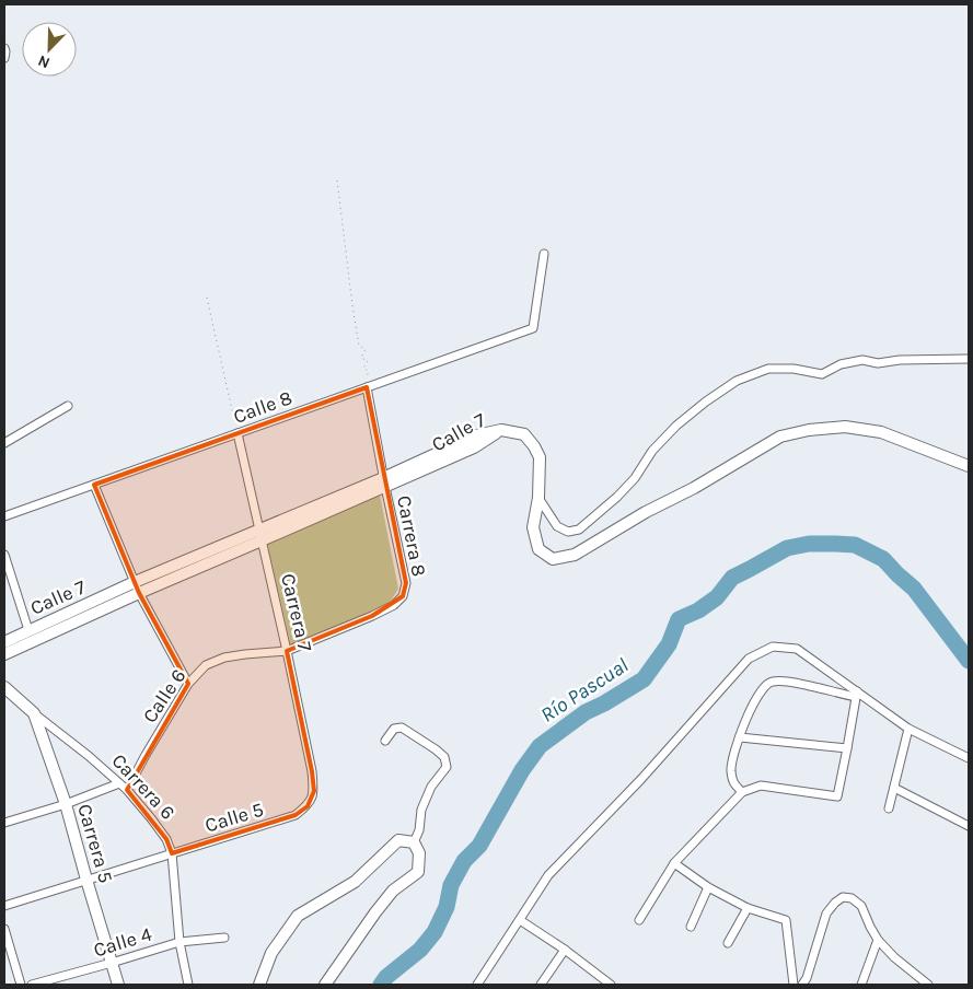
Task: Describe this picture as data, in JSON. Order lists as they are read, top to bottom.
{
  "streets": {
    "main road": ["Calle 7", "Carrera 6", "Carrera 5"],
    "street": [
      "Calle 8",
      "Carrera 8",
      "Carrera 7",
      "Calle 6",
      "Calle 5",
      "Calle 4"
    ]
  },
  "crossings": [
    ["Calle 8", "Carrera 8"],
    ["Calle 8", "Carrera 7"],
    ["Calle 7", "Carrera 8"],
    ["Calle 7", "Carrera 7"],
    ["Carrera 8", "Carrera 7"],
    ["Carrera 8", "Calle 6"],
    ["Carrera 7", "Calle 6"],
    ["Carrera 7", "Calle 5"],
    ["Calle 6", "Carrera 6"],
    ["Carrera 6", "Calle 5"],
    ["Carrera 6", "Carrera 5"],
    ["Carrera 6", "Calle 4"],
    ["Calle 5", "Carrera 5"],
    ["Carrera 5", "Calle 4"]
  ],
  "water": ["Río Pascual"],
  "north": "bottom left"
}
